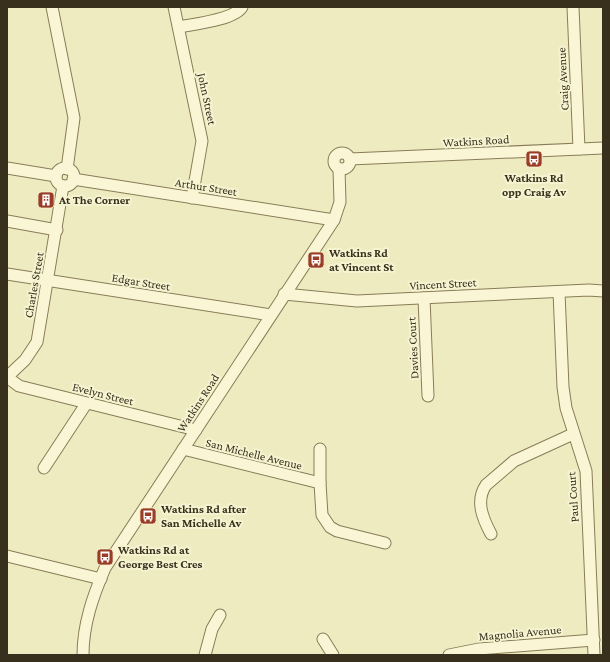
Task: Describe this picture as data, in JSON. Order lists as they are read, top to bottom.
{
  "streets": {
    "street": [
      "Craig Avenue",
      "John Street",
      "Watkins Road",
      "Arthur Street",
      "Edgar Street",
      "Vincent Street",
      "Charles Street",
      "Davies Court",
      "Evelyn Street",
      "San Michelle Avenue",
      "Paul Court",
      "Magnolia Avenue"
    ]
  },
  "crossings": [
    ["Craig Avenue", "Watkins Road"],
    ["John Street", "Arthur Street"],
    ["Watkins Road", "Arthur Street"],
    ["Watkins Road", "Edgar Street"],
    ["Watkins Road", "Vincent Street"],
    ["Watkins Road", "Evelyn Street"],
    ["Watkins Road", "San Michelle Avenue"],
    ["Arthur Street", "Charles Street"],
    ["Edgar Street", "Charles Street"],
    ["Vincent Street", "Davies Court"],
    ["Vincent Street", "Paul Court"],
    ["Charles Street", "Evelyn Street"],
    ["Paul Court", "Magnolia Avenue"]
  ],
  "places": {
    "bus stop": [
      "Watkins Rd opp Craig Av",
      "Watkins Rd at Vincent St",
      "Watkins Rd after San Michelle Av",
      "Watkins Rd at George Best Cres"
    ],
    "building": ["At The Corner"]
  }
}
